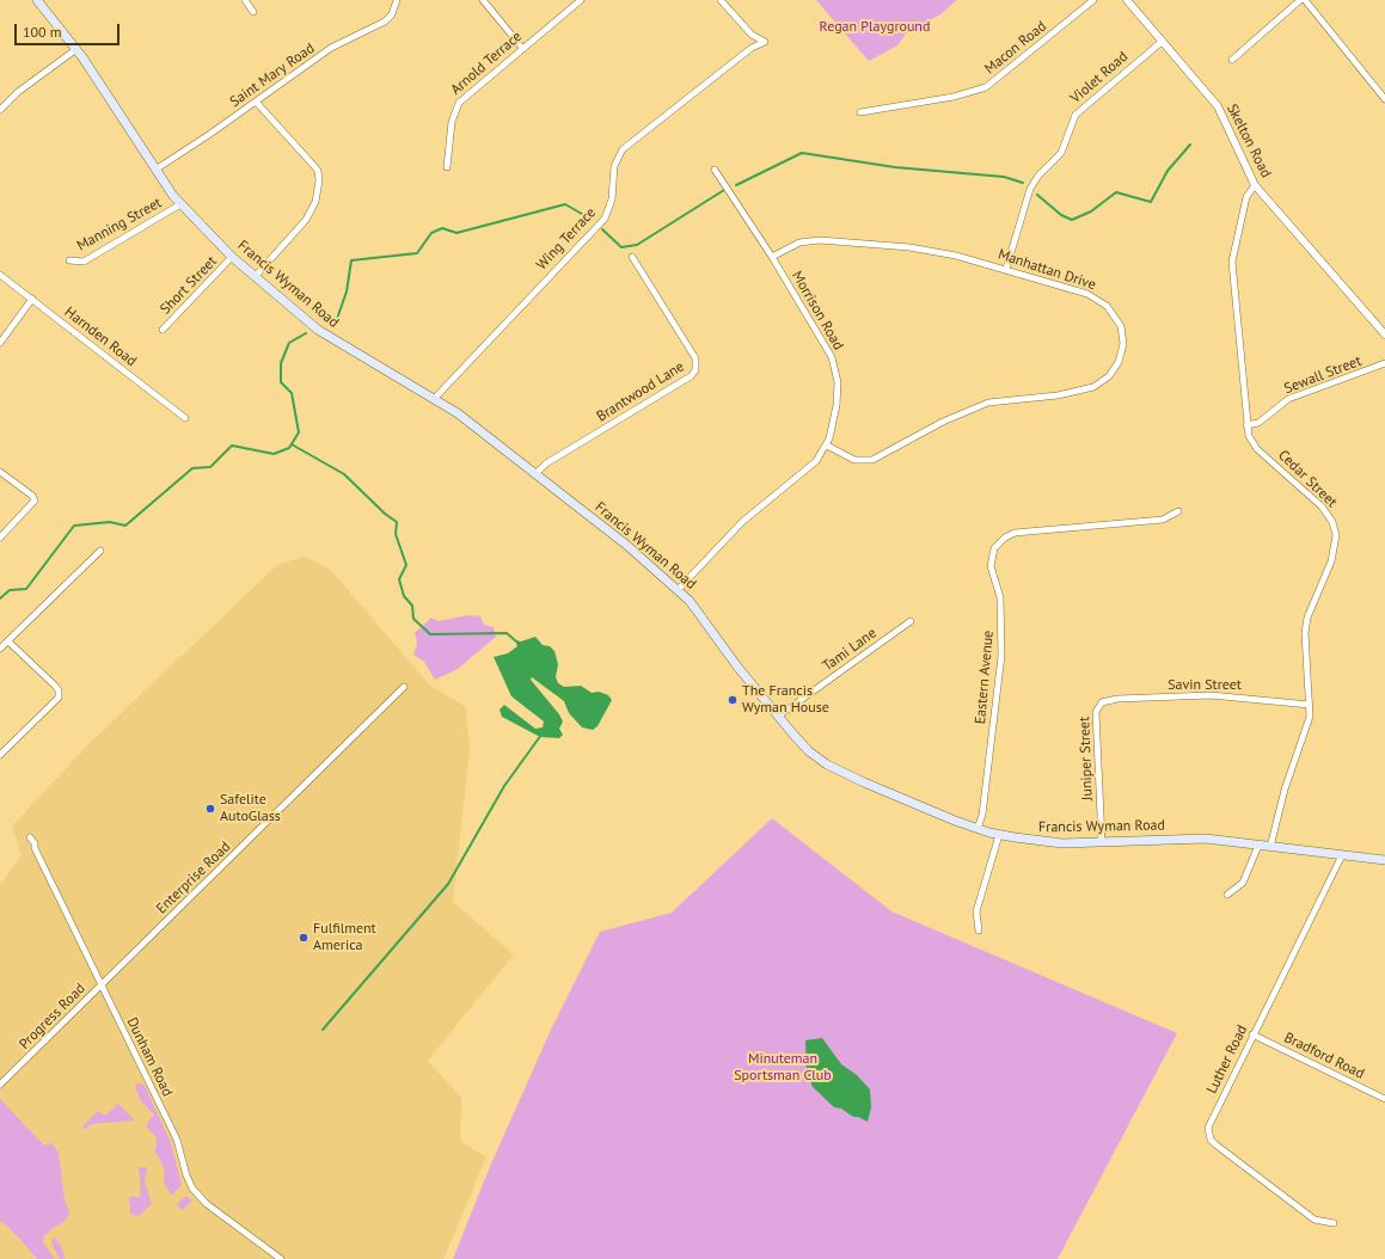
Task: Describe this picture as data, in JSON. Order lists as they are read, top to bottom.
{
  "streets": {
    "main road": ["Francis Wyman Road"],
    "street": [
      "Macon Road",
      "Arnold Terrace",
      "Saint Mary Road",
      "Violet Road",
      "Skelton Road",
      "Manning Street",
      "Wing Terrace",
      "Manhattan Drive",
      "Short Street",
      "Morrison Road",
      "Harnden Road",
      "Sewall Street",
      "Brantwood Lane",
      "Cedar Street",
      "Tami Lane",
      "Eastern Avenue",
      "Savin Street",
      "Juniper Street",
      "Enterprise Road",
      "Progress Road",
      "Bradford Road",
      "Dunham Road",
      "Luther Road"
    ]
  },
  "crossings": [
    ["Saint Mary Road", "Francis Wyman Road"],
    ["Violet Road", "Skelton Road"],
    ["Violet Road", "Manhattan Drive"],
    ["Skelton Road", "Cedar Street"],
    ["Manning Street", "Francis Wyman Road"],
    ["Wing Terrace", "Francis Wyman Road"],
    ["Manhattan Drive", "Morrison Road"],
    ["Francis Wyman Road", "Short Street"],
    ["Francis Wyman Road", "Morrison Road"],
    ["Francis Wyman Road", "Brantwood Lane"],
    ["Francis Wyman Road", "Cedar Street"],
    ["Francis Wyman Road", "Tami Lane"],
    ["Francis Wyman Road", "Eastern Avenue"],
    ["Francis Wyman Road", "Juniper Street"],
    ["Francis Wyman Road", "Luther Road"],
    ["Sewall Street", "Cedar Street"],
    ["Cedar Street", "Savin Street"],
    ["Savin Street", "Juniper Street"],
    ["Enterprise Road", "Progress Road"],
    ["Enterprise Road", "Dunham Road"],
    ["Progress Road", "Dunham Road"],
    ["Bradford Road", "Luther Road"]
  ],
  "parks": ["Regan Playground", "Minuteman Sportsman Club"],
  "places": ["The Francis Wyman House", "Safelite AutoGlass", "Fulfilment America"],
  "scale_bar": "100 m"
}
